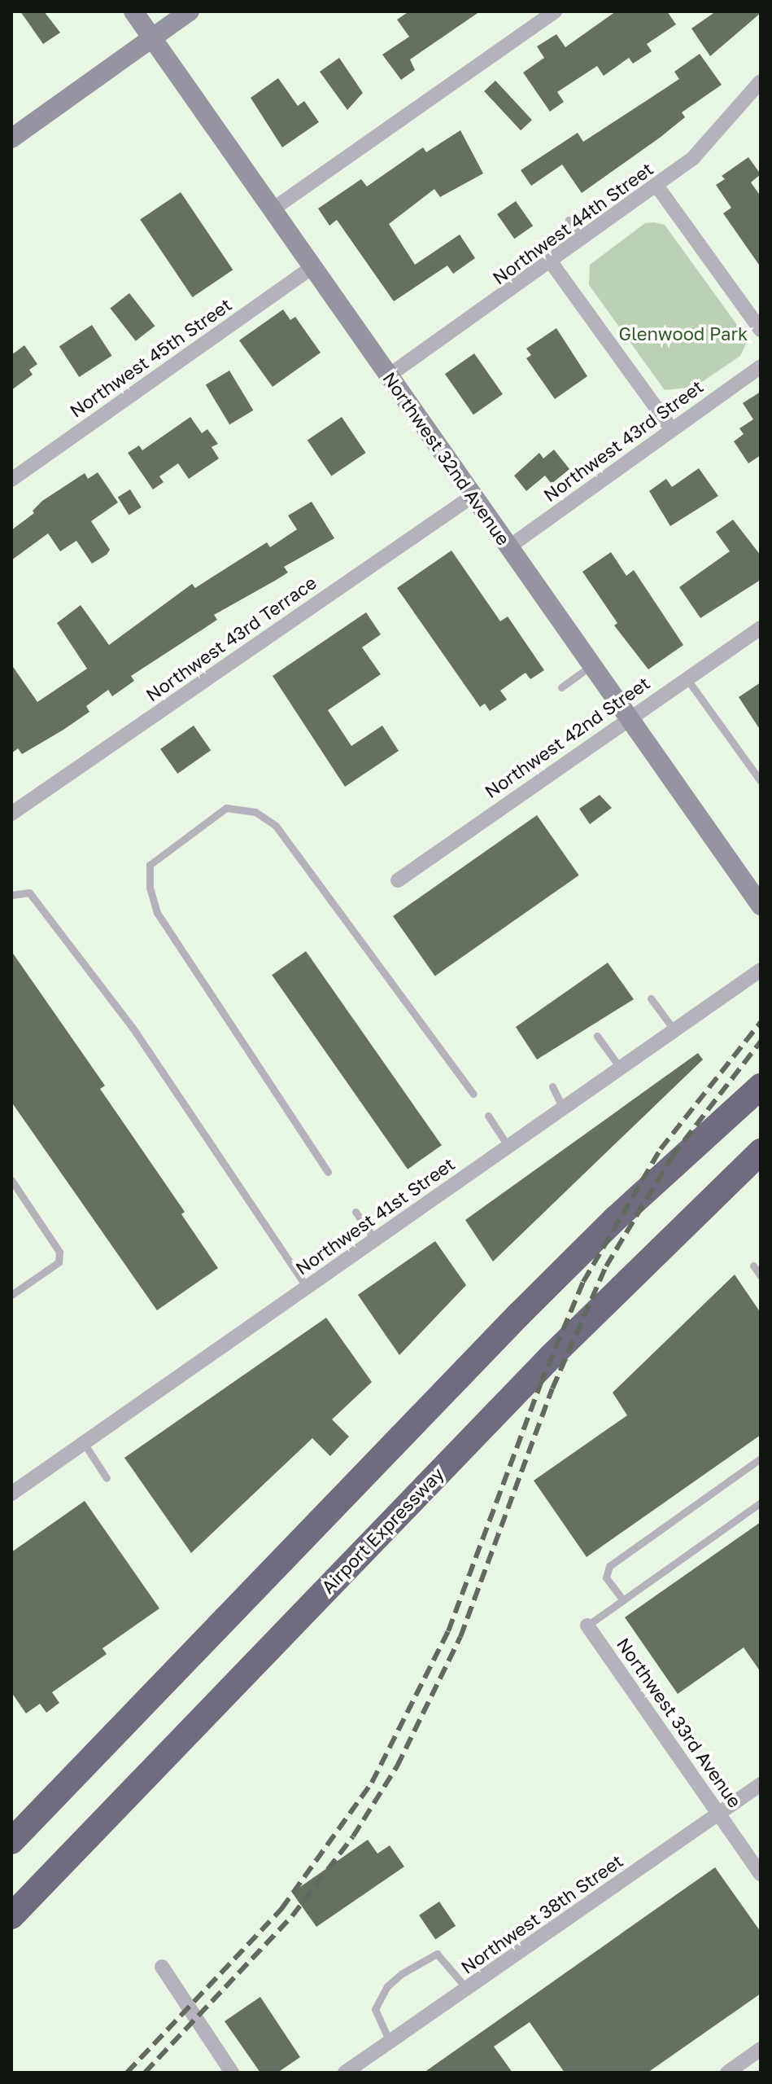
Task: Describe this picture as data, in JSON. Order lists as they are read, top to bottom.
{
  "streets": {
    "highway": ["Airport Expressway"],
    "main road": ["Northwest 32nd Avenue"],
    "street": [
      "Northwest 44th Street",
      "Northwest 45th Street",
      "Northwest 43rd Street",
      "Northwest 43rd Terrace",
      "Northwest 42nd Street",
      "Northwest 41st Street",
      "Northwest 33rd Avenue",
      "Northwest 38th Street"
    ]
  },
  "crossings": [
    ["Northwest 44th Street", "Northwest 32nd Avenue"],
    ["Northwest 45th Street", "Northwest 32nd Avenue"],
    ["Northwest 43rd Street", "Northwest 32nd Avenue"],
    ["Northwest 32nd Avenue", "Northwest 43rd Terrace"],
    ["Northwest 32nd Avenue", "Northwest 42nd Street"],
    ["Northwest 33rd Avenue", "Northwest 38th Street"]
  ],
  "parks": ["Glenwood Park"]
}
